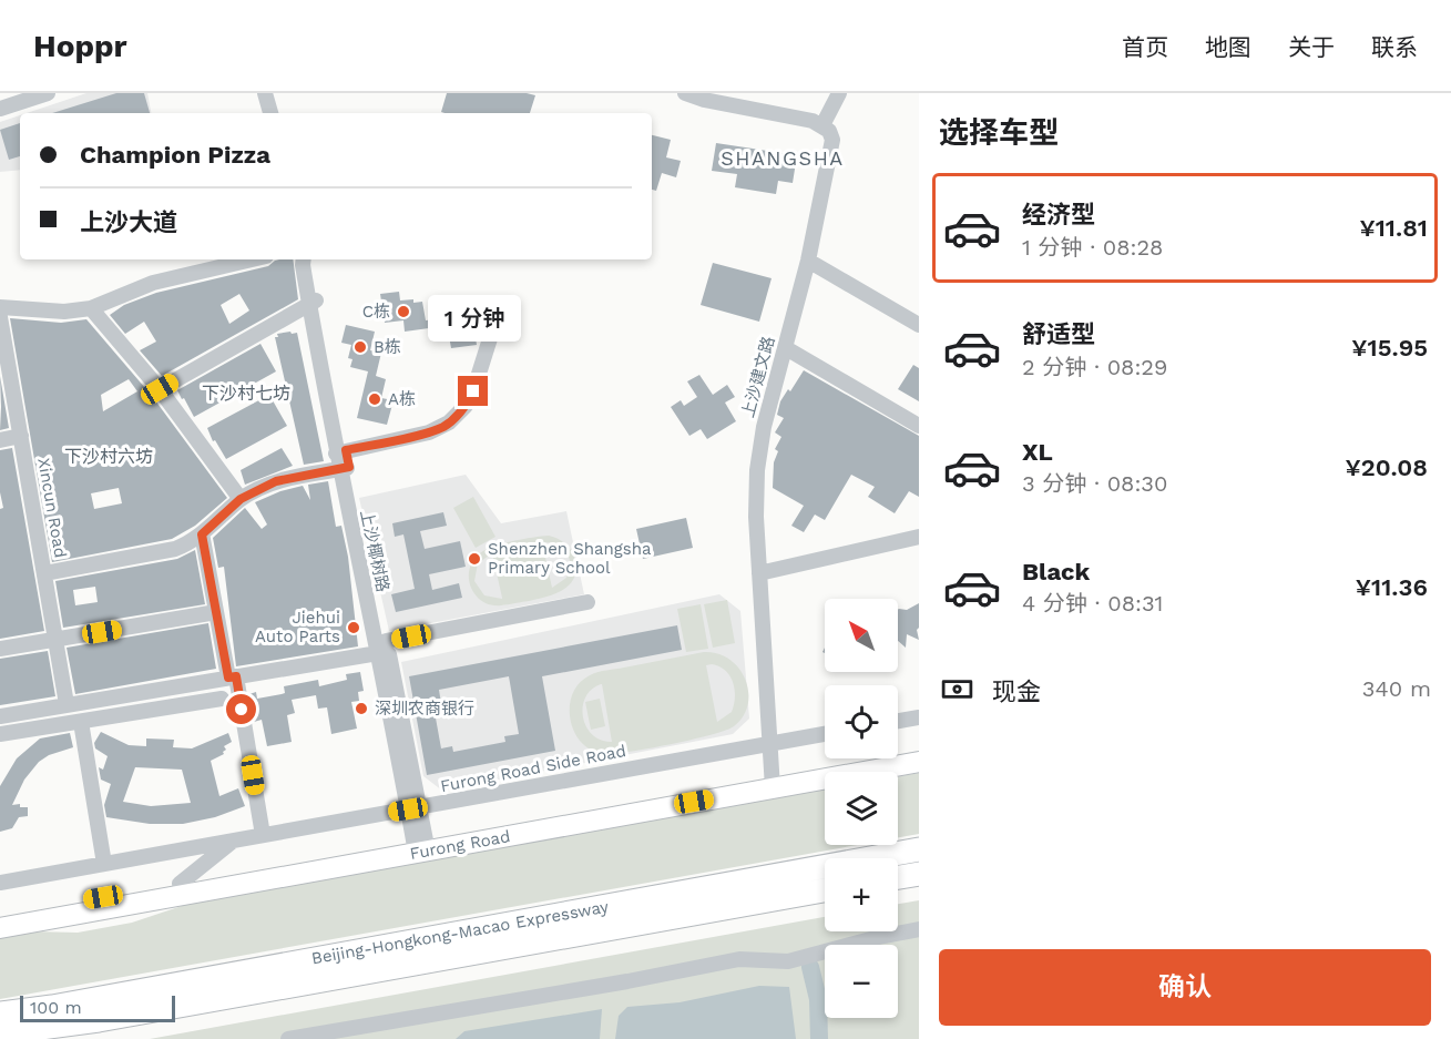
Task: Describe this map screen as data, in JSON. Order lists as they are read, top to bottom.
{
  "streets": {
    "highway": ["Beijing-Hongkong-Macao Expressway"],
    "main road": ["Furong Road"],
    "street": [
      "上沙建文路",
      "Xincun Road",
      "上沙椰树路",
      "Furong Road Side Road"
    ]
  },
  "crossings": [
    ["上沙建文路", "Furong Road Side Road"],
    ["上沙建文路", "Furong Road"],
    ["上沙椰树路", "Furong Road Side Road"],
    ["上沙椰树路", "Furong Road"]
  ],
  "districts": ["SHANGSHA", "下沙村七坊", "下沙村六坊"],
  "places": [
    "C栋",
    "B栋",
    "A栋",
    "Shenzhen Shangsha Primary School",
    "Jiehui Auto Parts",
    "深圳农商银行"
  ],
  "scale_bar": "100 m",
  "north": "top left",
  "page": {
    "header": "Hoppr",
    "nav": [
      "首页",
      "地图",
      "关于",
      "联系"
    ],
    "heading": "选择车型",
    "banner": ["Champion Pizza", "上沙大道"],
    "list": [
      {
        "name": "经济型",
        "note": "1 分钟 · 08:28",
        "value": "¥11.81"
      },
      {
        "name": "舒适型",
        "note": "2 分钟 · 08:29",
        "value": "¥15.95"
      },
      {
        "name": "XL",
        "note": "3 分钟 · 08:30",
        "value": "¥20.08"
      },
      {
        "name": "Black",
        "note": "4 分钟 · 08:31",
        "value": "¥11.36"
      }
    ],
    "bubble": "1 分钟",
    "map_buttons": ["+", "−"],
    "pay": ["现金", "340 m"],
    "buttons": "确认",
    "scale": "100 m"
  }
}
